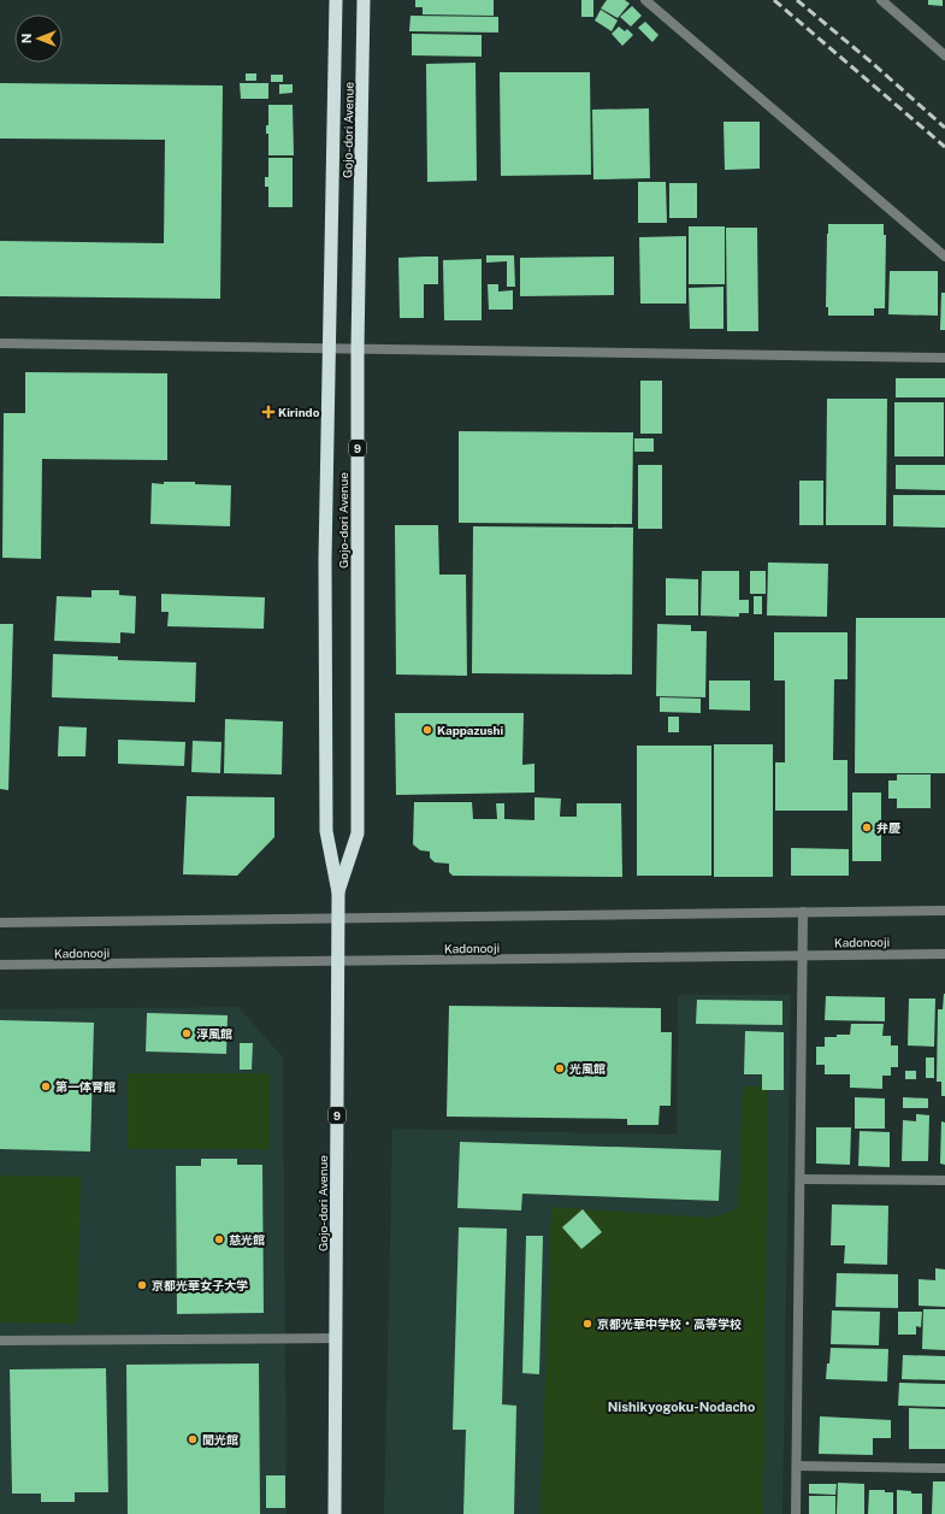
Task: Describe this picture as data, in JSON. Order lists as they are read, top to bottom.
{
  "streets": {
    "highway": ["Gojo-dori Avenue", "9"],
    "street": ["Kadonooji"]
  },
  "crossings": [
    ["Gojo-dori Avenue", "Kadonooji"]
  ],
  "districts": ["Nishikyogoku-Nodacho"],
  "places": {
    "health": ["Kirindo"],
    "other": [
      "Kappazushi",
      "弁慶",
      "淳風館",
      "光風館",
      "第一体育館",
      "慈光館",
      "京都光華女子大学",
      "京都光華中学校・高等学校",
      "聞光館"
    ]
  },
  "north": "left"
}
